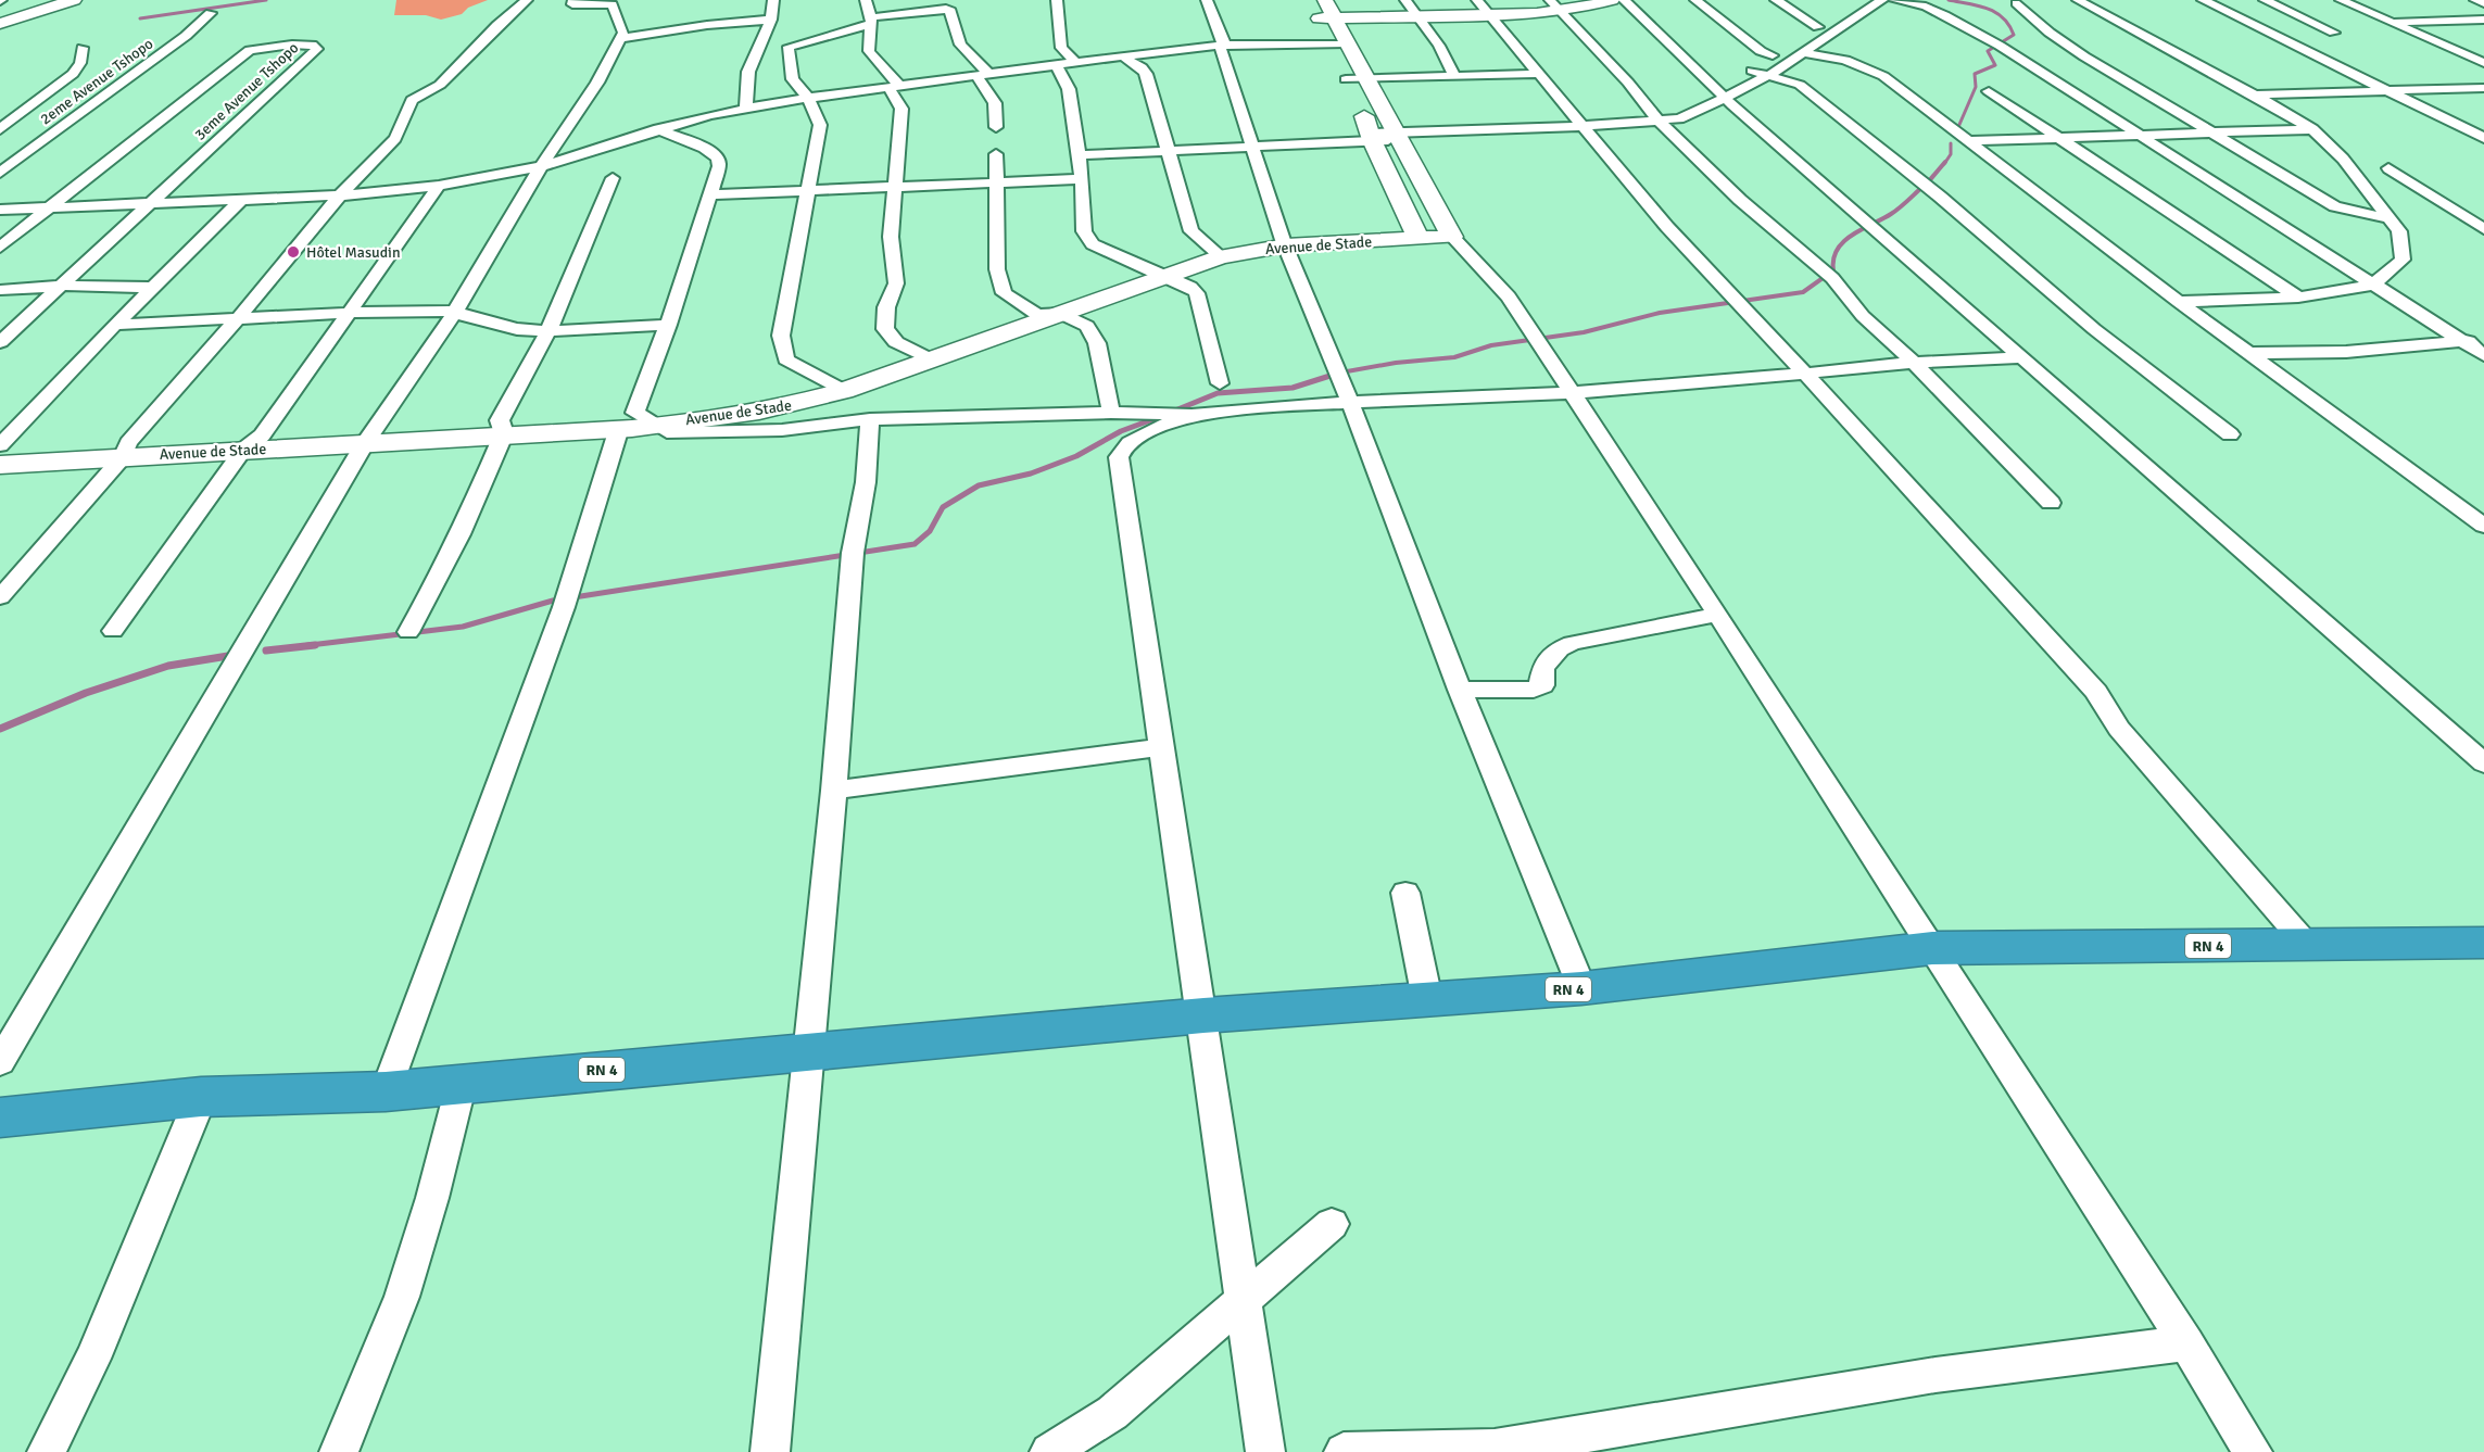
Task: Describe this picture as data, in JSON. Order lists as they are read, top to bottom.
{
  "streets": {
    "highway": ["RN 4"],
    "street": ["2eme Avenue Tshopo", "3eme Avenue Tshopo", "Avenue de Stade"]
  },
  "places": ["Hôtel Masudin"]
}
